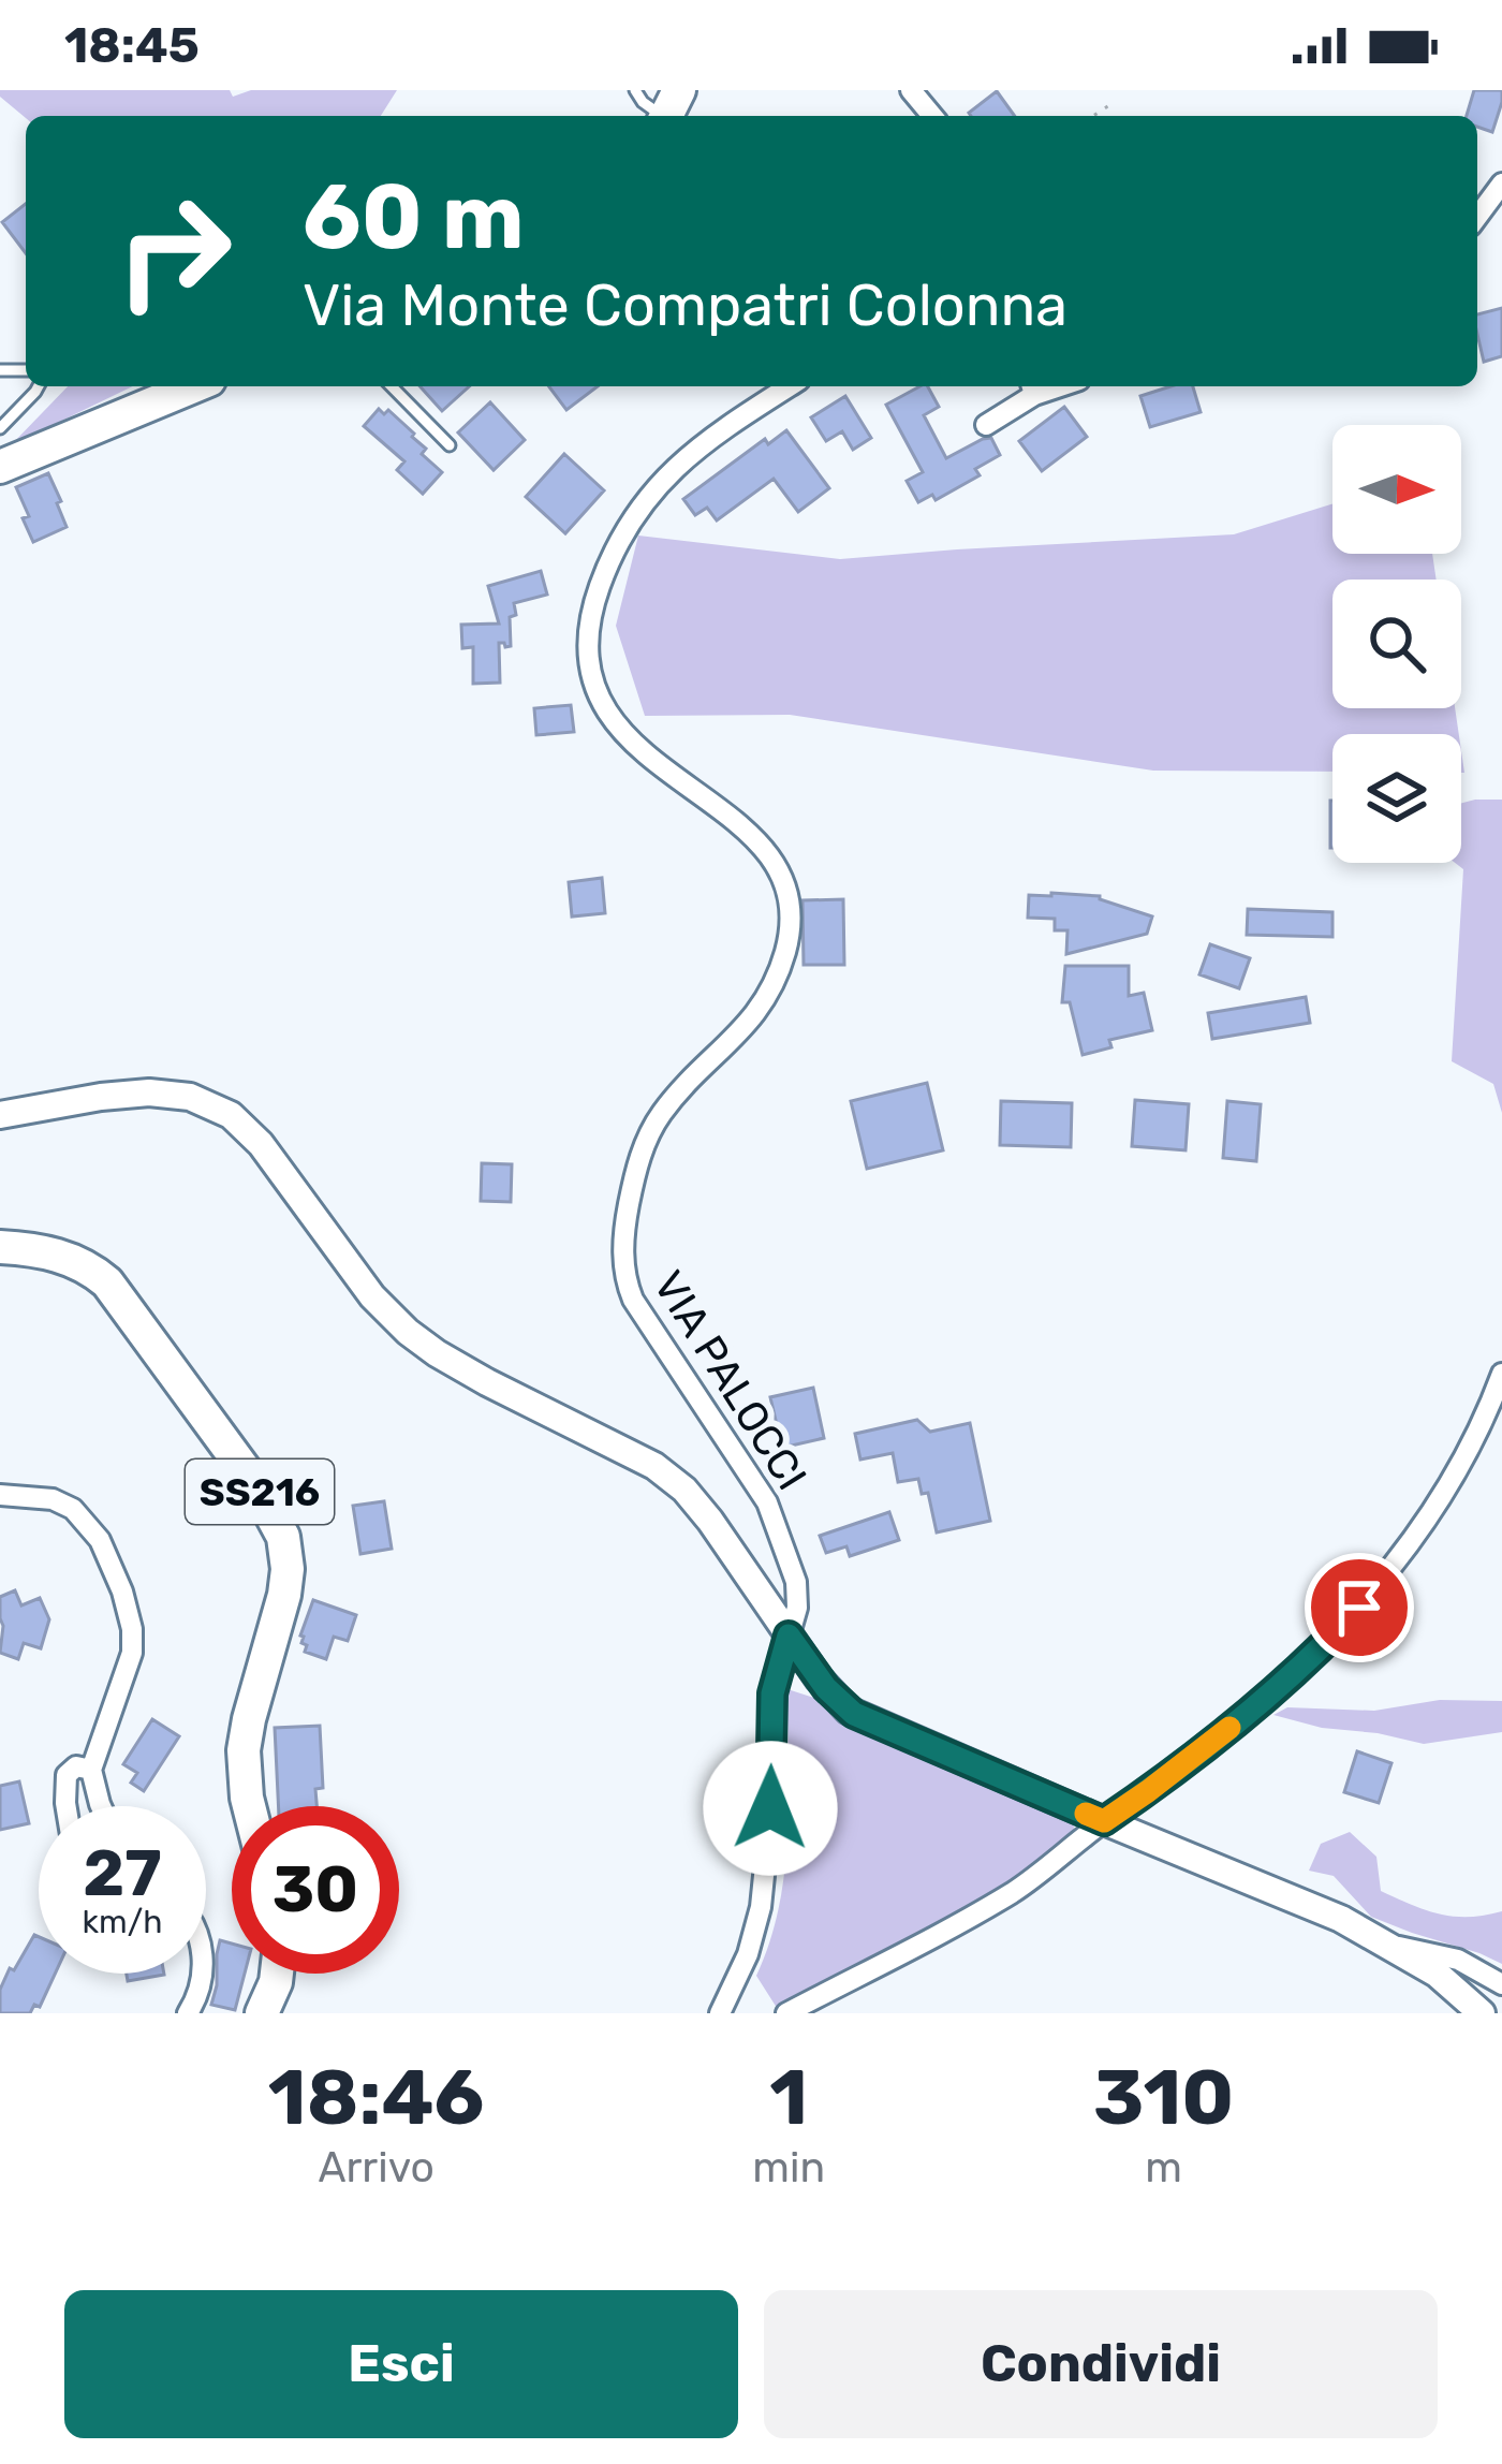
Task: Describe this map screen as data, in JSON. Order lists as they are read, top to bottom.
{
  "streets": {
    "main road": ["SS216"],
    "street": ["VIA PALOCCI"]
  },
  "north": "right",
  "page": {
    "status": "18:45",
    "turn": ["60 m", "Via Monte Compatri Colonna"],
    "speed": "27 km/h",
    "limit": "30",
    "eta": [
      "18:46",
      "Arrivo",
      "1",
      "min",
      "310",
      "m"
    ],
    "buttons": ["Esci", "Condividi"]
  }
}
